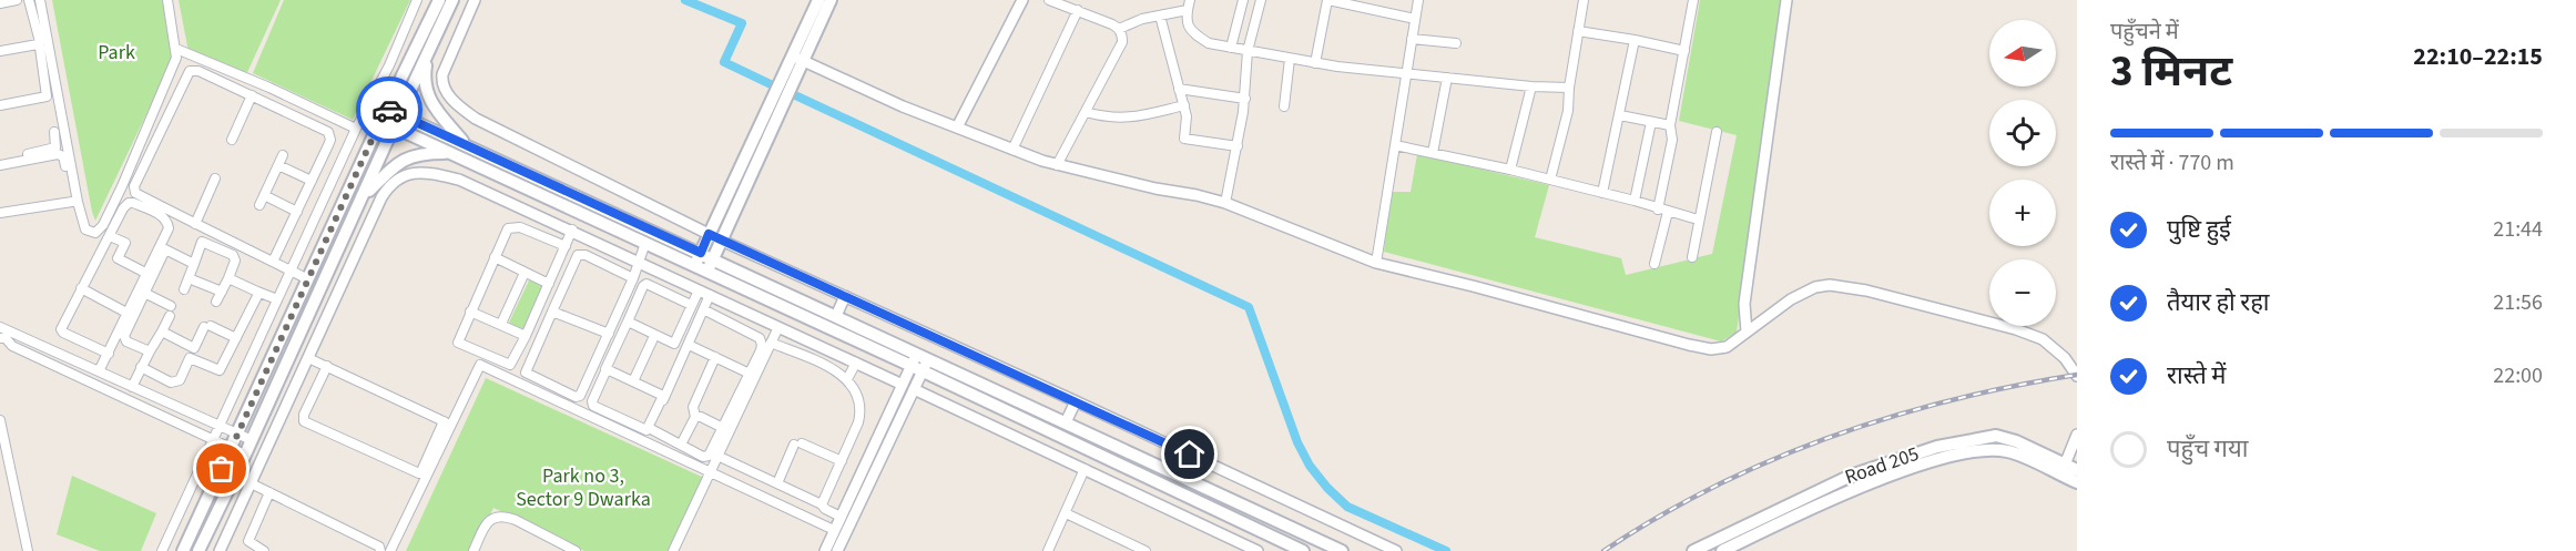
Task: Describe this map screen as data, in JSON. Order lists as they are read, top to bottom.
{
  "streets": {
    "main road": ["Road 205"]
  },
  "parks": ["Park", "Park no 3, Sector 9 Dwarka"],
  "north": "left",
  "page": {
    "heading": ["3 मिनट", "पहुँचने में", "22:10–22:15"],
    "map_buttons": ["+", "−"],
    "bar": "रास्ते में · 770 m",
    "list": [
      ["पुष्टि हुई", "21:44"],
      ["तैयार हो रहा", "21:56"],
      ["रास्ते में", "22:00"],
      "पहुँच गया"
    ]
  }
}
